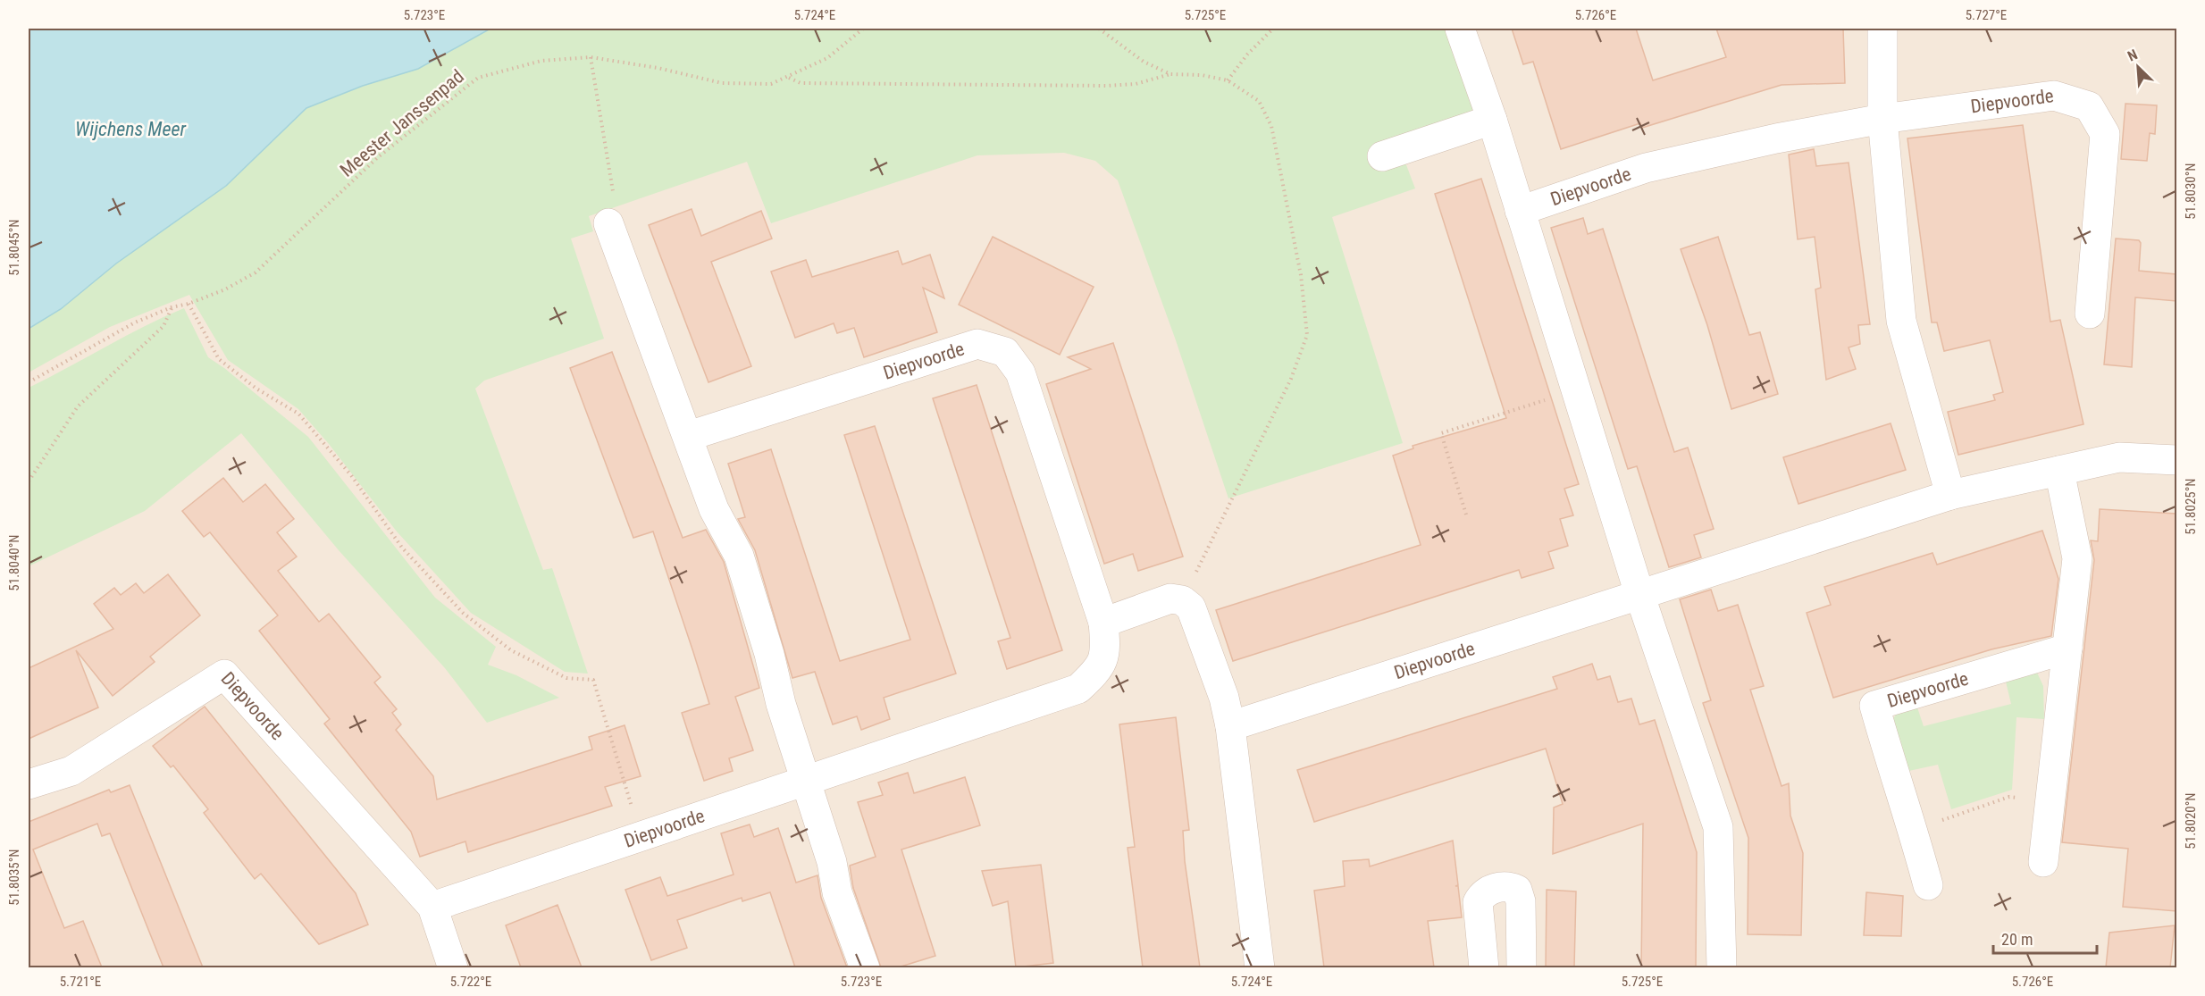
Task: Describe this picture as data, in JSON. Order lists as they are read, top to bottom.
{
  "streets": {
    "street": ["Diepvoorde"],
    "path": ["Meester Janssenpad"]
  },
  "water": ["Wijchens Meer"],
  "scale_bar": "20 m",
  "north": "top left",
  "coordinates": [
    "5.723°E",
    "5.724°E",
    "5.725°E",
    "5.726°E",
    "5.727°E",
    "51.8030°N",
    "51.8045°N",
    "51.8025°N",
    "51.8040°N",
    "51.8020°N",
    "51.8035°N",
    "5.721°E",
    "5.722°E"
  ]
}
